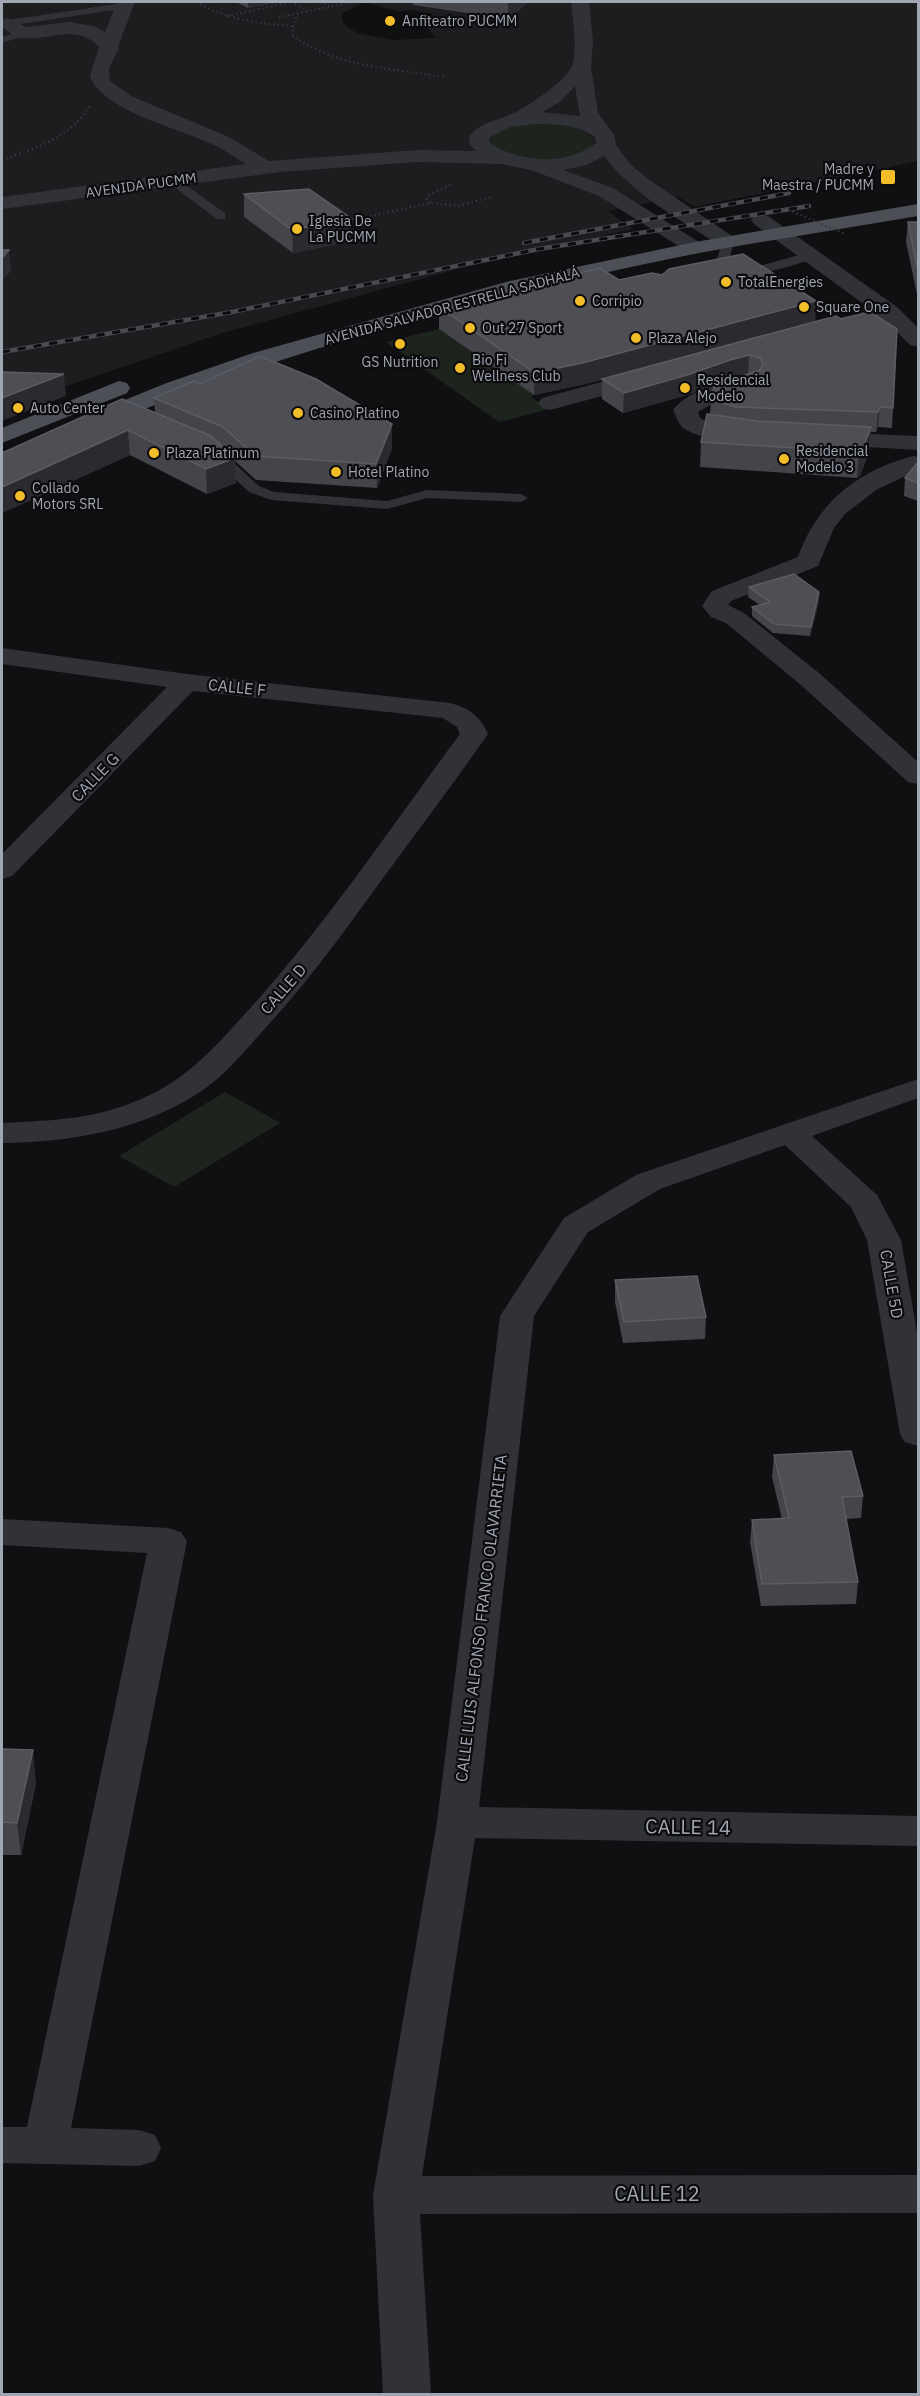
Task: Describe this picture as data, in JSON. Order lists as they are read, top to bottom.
{
  "streets": {
    "main road": ["AVENIDA SALVADOR ESTRELLA SADHALÁ"],
    "street": [
      "AVENIDA PUCMM",
      "CALLE F",
      "CALLE G",
      "CALLE D",
      "CALLE 5D",
      "CALLE LUIS ALFONSO FRANCO OLAVARRIETA",
      "CALLE 14",
      "CALLE 12"
    ]
  },
  "crossings": [
    ["CALLE F", "CALLE G"],
    ["CALLE F", "CALLE D"],
    ["CALLE 5D", "CALLE LUIS ALFONSO FRANCO OLAVARRIETA"],
    ["CALLE LUIS ALFONSO FRANCO OLAVARRIETA", "CALLE 14"],
    ["CALLE LUIS ALFONSO FRANCO OLAVARRIETA", "CALLE 12"]
  ],
  "places": {
    "other": [
      "Anfiteatro PUCMM",
      "Iglesia De La PUCMM",
      "TotalEnergies",
      "Corripio",
      "Square One",
      "Out 27 Sport",
      "Plaza Alejo",
      "GS Nutrition",
      "Bio Fi Wellness Club",
      "Residencial Modelo",
      "Auto Center",
      "Casino Platino",
      "Plaza Platinum",
      "Residencial Modelo 3",
      "Hotel Platino",
      "Collado Motors SRL"
    ],
    "transit": ["Madre y Maestra / PUCMM"]
  }
}
